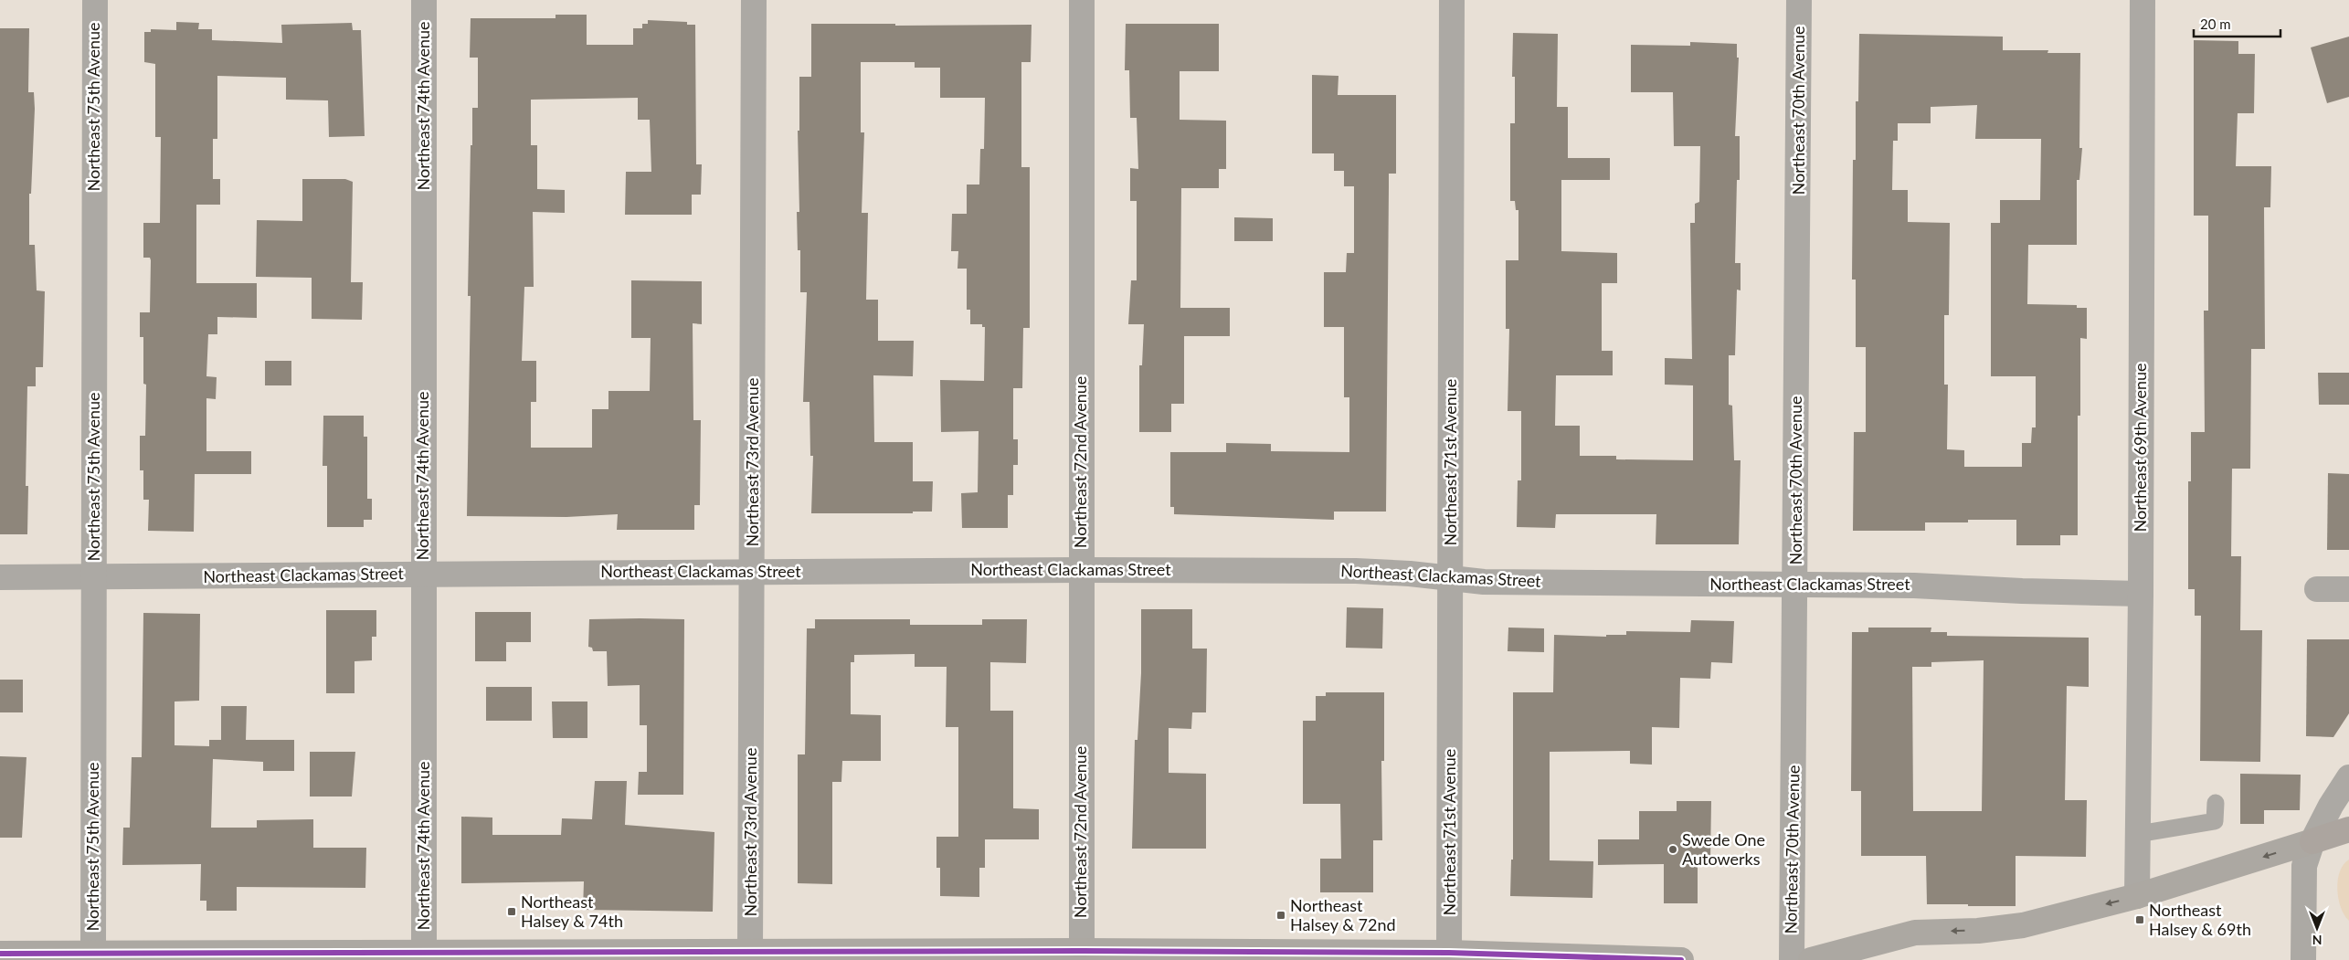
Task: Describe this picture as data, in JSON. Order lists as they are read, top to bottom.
{
  "streets": {
    "street": [
      "Northeast 74th Avenue",
      "Northeast 75th Avenue",
      "Northeast 70th Avenue",
      "Northeast 69th Avenue",
      "Northeast 73rd Avenue",
      "Northeast 72nd Avenue",
      "Northeast 71st Avenue",
      "Northeast Clackamas Street"
    ]
  },
  "crossings": [
    ["Northeast 74th Avenue", "Northeast Clackamas Street"],
    ["Northeast 75th Avenue", "Northeast Clackamas Street"],
    ["Northeast 70th Avenue", "Northeast Clackamas Street"],
    ["Northeast 69th Avenue", "Northeast Clackamas Street"],
    ["Northeast 73rd Avenue", "Northeast Clackamas Street"],
    ["Northeast 72nd Avenue", "Northeast Clackamas Street"],
    ["Northeast 71st Avenue", "Northeast Clackamas Street"]
  ],
  "places": {
    "other": ["Swede One Autowerks"],
    "transit": ["Northeast Halsey & 74th", "Northeast Halsey & 72nd", "Northeast Halsey & 69th"]
  },
  "scale_bar": "20 m",
  "north": "bottom"
}
